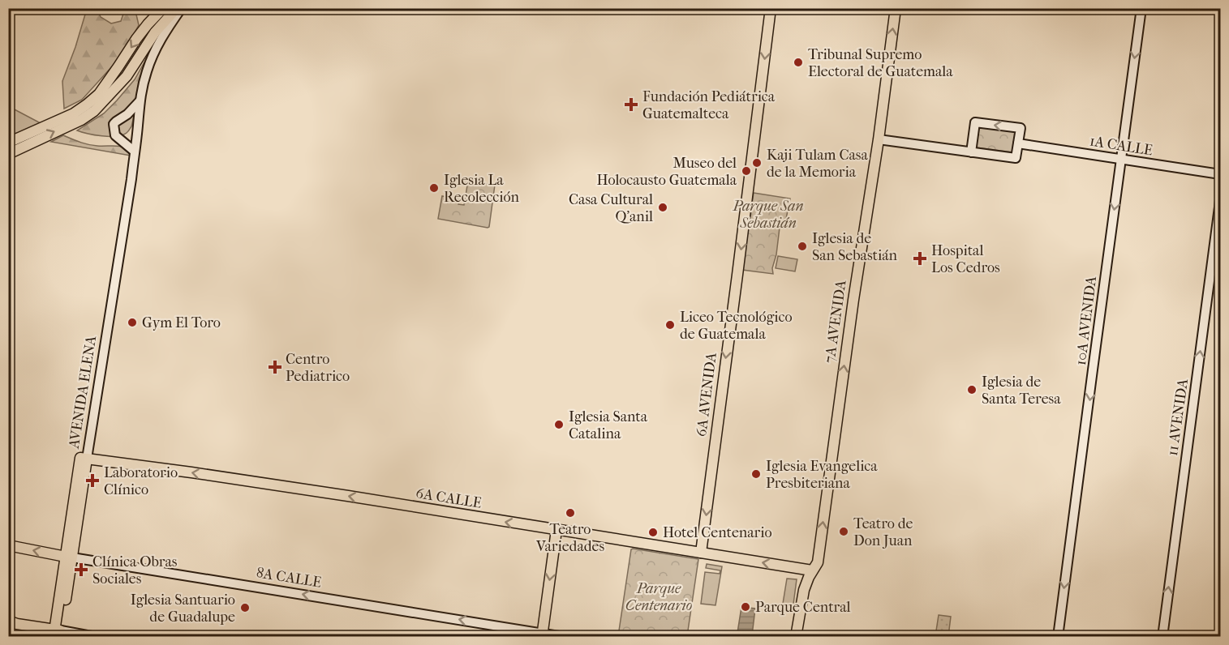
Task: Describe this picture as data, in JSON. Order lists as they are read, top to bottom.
{
  "streets": {
    "main road": [
      "1A CALLE",
      "10A AVENIDA",
      "7A AVENIDA",
      "AVENIDA ELENA",
      "6A AVENIDA",
      "11 AVENIDA",
      "6A CALLE",
      "8A CALLE"
    ]
  },
  "crossings": [
    ["1A CALLE", "10A AVENIDA"],
    ["7A AVENIDA", "6A CALLE"],
    ["AVENIDA ELENA", "6A CALLE"],
    ["AVENIDA ELENA", "8A CALLE"],
    ["6A AVENIDA", "6A CALLE"]
  ],
  "one_way": [
    "10A AVENIDA",
    "7A AVENIDA",
    "6A AVENIDA",
    "11 AVENIDA",
    "6A CALLE",
    "8A CALLE"
  ],
  "parks": ["Parque San Sebastián", "Parque Centenario"],
  "places": {
    "other": [
      "Tribunal Supremo Electoral de Guatemala",
      "Kaji Tulam Casa de la Memoria",
      "Museo del Holocausto Guatemala",
      "Iglesia La Recolección",
      "Casa Cultural Q'anil",
      "Iglesia de San Sebastián",
      "Gym El Toro",
      "Liceo Tecnológico de Guatemala",
      "Iglesia de Santa Teresa",
      "Iglesia Santa Catalina",
      "Iglesia Evangelica Presbiteriana",
      "Teatro Variedades",
      "Teatro de Don Juan",
      "Hotel Centenario",
      "Parque Central",
      "Iglesia Santuario de Guadalupe"
    ],
    "health": [
      "Fundación Pediátrica Guatemalteca",
      "Hospital Los Cedros",
      "Centro Pediatrico",
      "Laboratorio Clínico",
      "Clínica Obras Sociales"
    ]
  }
}
